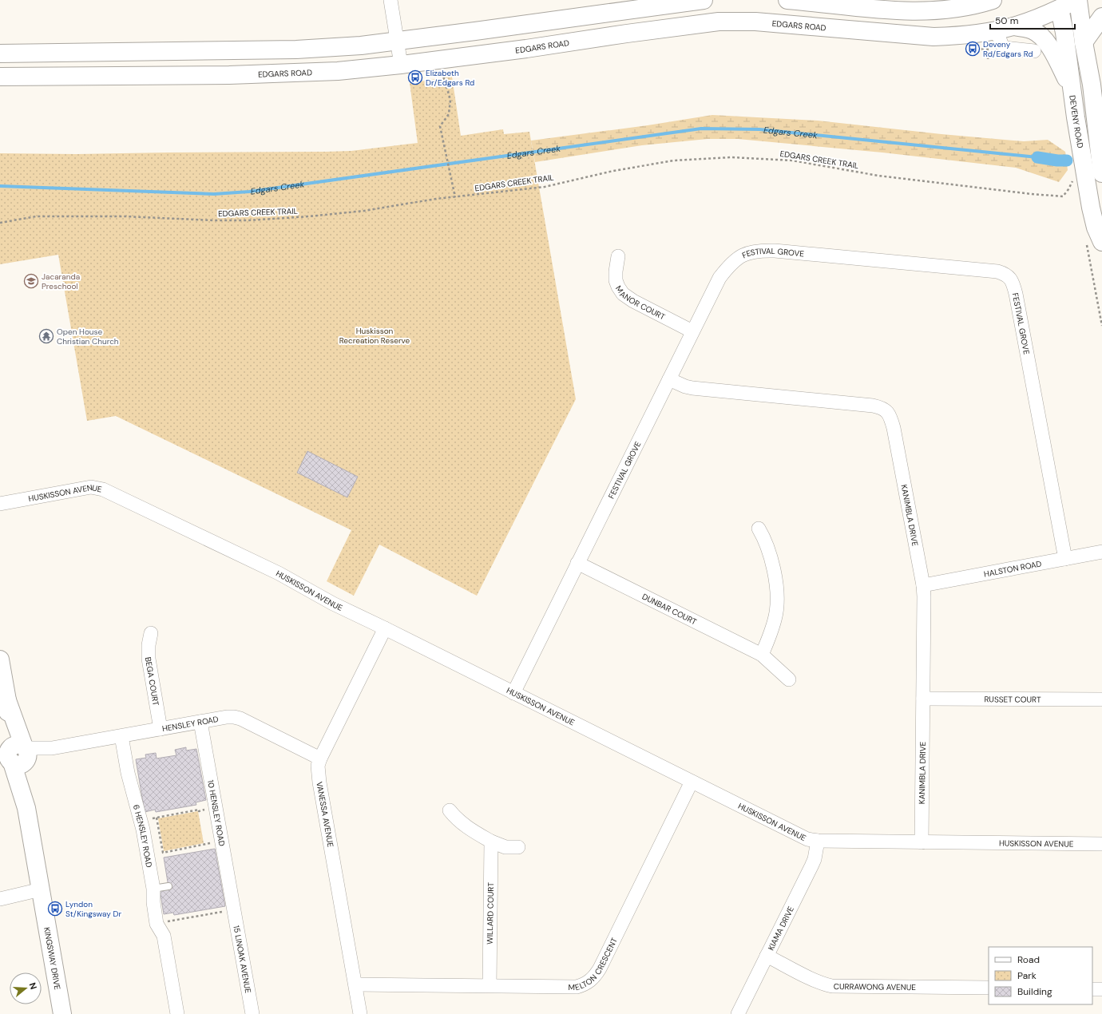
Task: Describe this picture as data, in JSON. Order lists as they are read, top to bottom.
{
  "streets": {
    "main road": ["EDGARS ROAD", "DEVENY ROAD", "KINGSWAY DRIVE"],
    "street": [
      "FESTIVAL GROVE",
      "MANOR COURT",
      "HUSKISSON AVENUE",
      "KANIMBLA DRIVE",
      "HALSTON ROAD",
      "DUNBAR COURT",
      "BEGA COURT",
      "RUSSET COURT",
      "HENSLEY ROAD",
      "10 HENSLEY ROAD",
      "VANESSA AVENUE",
      "6 HENSLEY ROAD",
      "WILLARD COURT",
      "KIAMA DRIVE",
      "15 LINOAK AVENUE",
      "MELTON CRESCENT",
      "CURRAWONG AVENUE"
    ],
    "path": ["EDGARS CREEK TRAIL"]
  },
  "crossings": [
    ["EDGARS ROAD", "DEVENY ROAD"],
    ["FESTIVAL GROVE", "MANOR COURT"],
    ["FESTIVAL GROVE", "HUSKISSON AVENUE"],
    ["FESTIVAL GROVE", "KANIMBLA DRIVE"],
    ["FESTIVAL GROVE", "HALSTON ROAD"],
    ["FESTIVAL GROVE", "DUNBAR COURT"],
    ["HUSKISSON AVENUE", "KANIMBLA DRIVE"],
    ["HUSKISSON AVENUE", "VANESSA AVENUE"],
    ["HUSKISSON AVENUE", "KIAMA DRIVE"],
    ["HUSKISSON AVENUE", "MELTON CRESCENT"],
    ["KANIMBLA DRIVE", "HALSTON ROAD"],
    ["KANIMBLA DRIVE", "RUSSET COURT"],
    ["BEGA COURT", "HENSLEY ROAD"],
    ["HENSLEY ROAD", "10 HENSLEY ROAD"],
    ["HENSLEY ROAD", "VANESSA AVENUE"],
    ["HENSLEY ROAD", "6 HENSLEY ROAD"],
    ["HENSLEY ROAD", "KINGSWAY DRIVE"],
    ["10 HENSLEY ROAD", "15 LINOAK AVENUE"],
    ["VANESSA AVENUE", "MELTON CRESCENT"],
    ["WILLARD COURT", "MELTON CRESCENT"],
    ["KIAMA DRIVE", "CURRAWONG AVENUE"]
  ],
  "water": ["Edgars Creek"],
  "parks": ["Huskisson Recreation Reserve"],
  "places": {
    "bus stop": ["Deveny Rd/Edgars Rd", "Elizabeth Dr/Edgars Rd", "Lyndon St/Kingsway Dr"],
    "school or university": ["Jacaranda Preschool"],
    "temple": ["Open House Christian Church"]
  },
  "legend": ["Road", "Park", "Building"],
  "scale_bar": "50 m",
  "north": "right"
}
